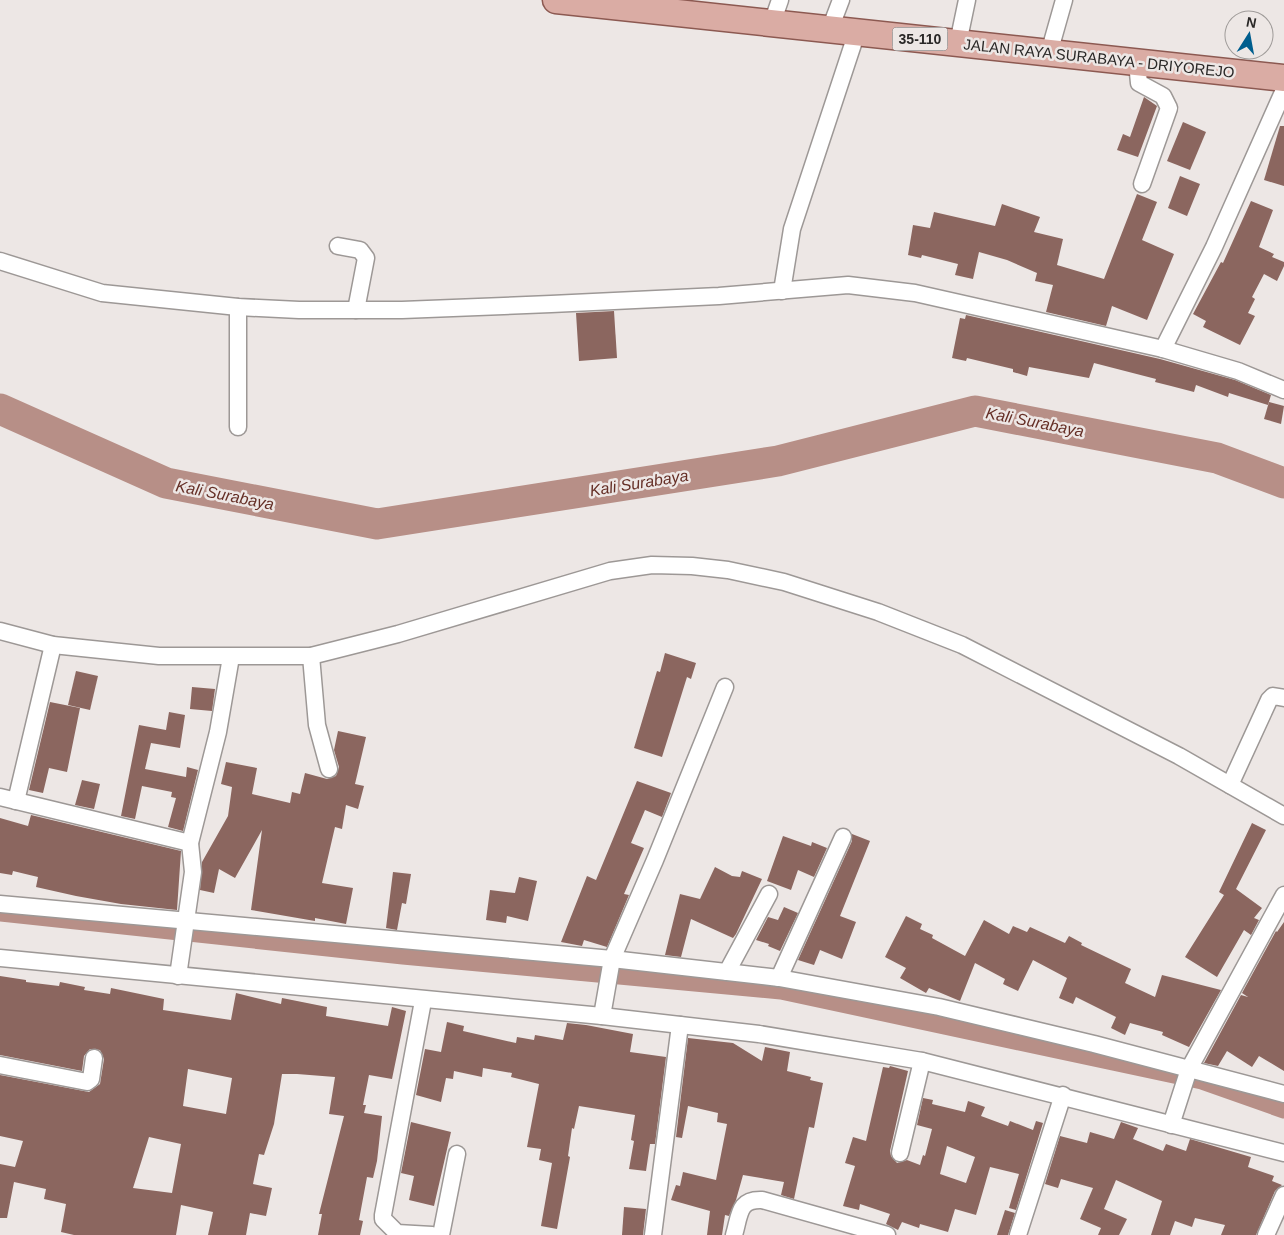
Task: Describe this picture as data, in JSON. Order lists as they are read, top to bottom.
{
  "streets": {
    "main road": ["35-110", "JALAN RAYA SURABAYA - DRIYOREJO"]
  },
  "water": ["Kali Surabaya"],
  "north": "top"
}
